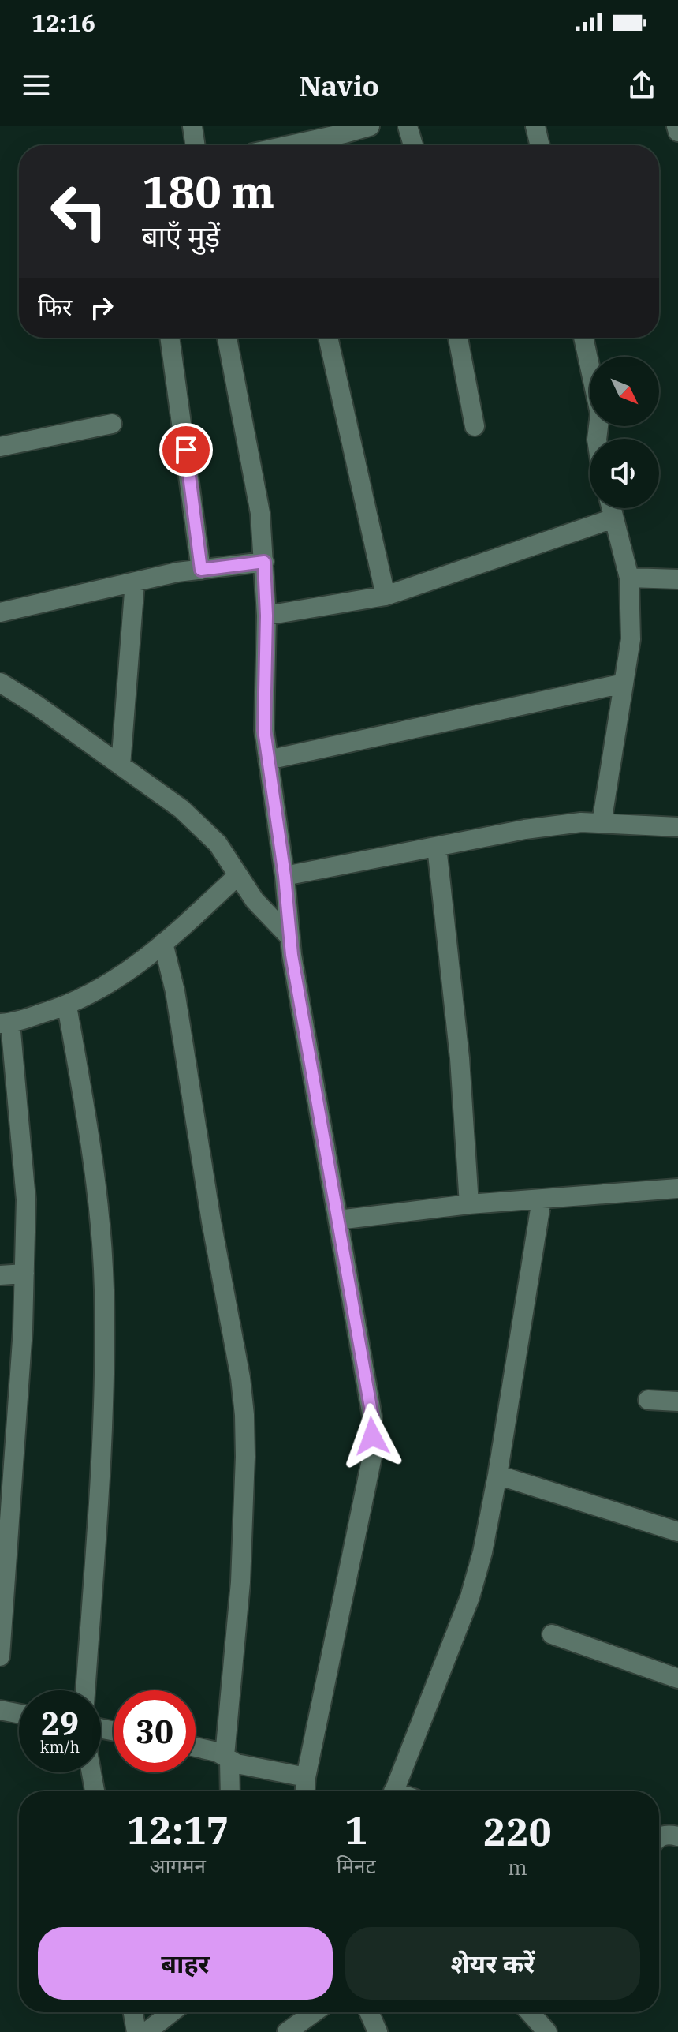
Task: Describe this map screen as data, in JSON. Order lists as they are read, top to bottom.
{
  "north": "bottom right",
  "page": {
    "status": "12:16",
    "header": "Navio",
    "turn": ["180 m", "बाएँ मुड़ें"],
    "then": "फिर",
    "speed": "29 km/h",
    "limit": "30",
    "eta": [
      "12:17",
      "आगमन",
      "1",
      "मिनट",
      "220",
      "m"
    ],
    "buttons": ["बाहर", "शेयर करें"]
  }
}
